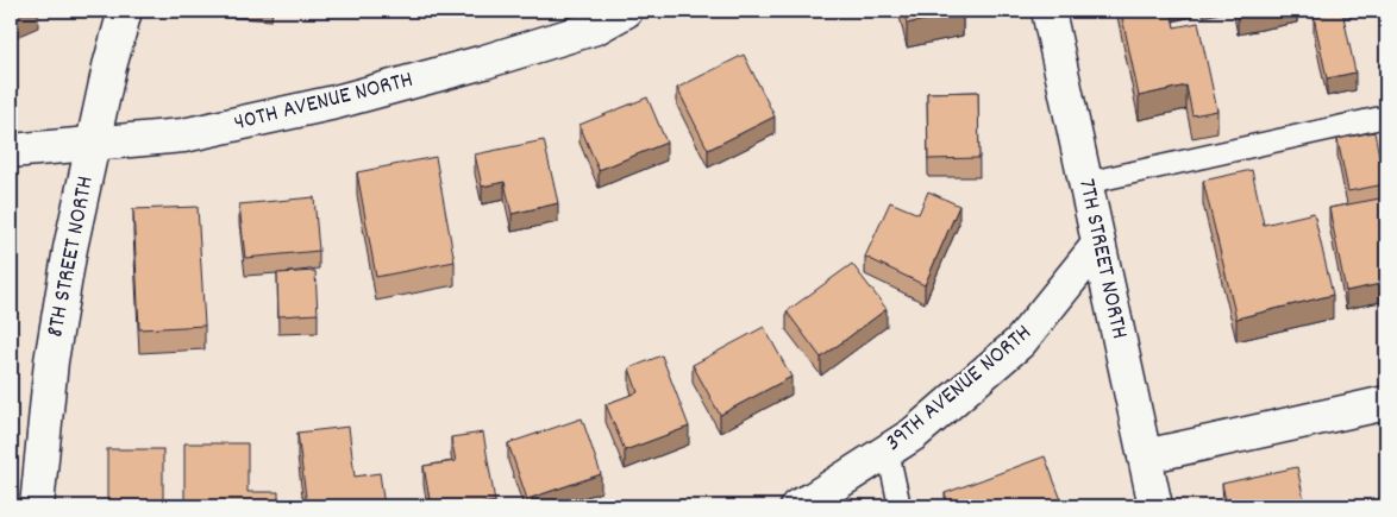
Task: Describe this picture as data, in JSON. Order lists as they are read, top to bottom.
{
  "streets": {
    "street": [
      "40TH AVENUE NORTH",
      "8TH STREET NORTH",
      "7TH STREET NORTH",
      "39TH AVENUE NORTH"
    ]
  },
  "crossings": [
    ["40TH AVENUE NORTH", "8TH STREET NORTH"],
    ["7TH STREET NORTH", "39TH AVENUE NORTH"]
  ]
}
